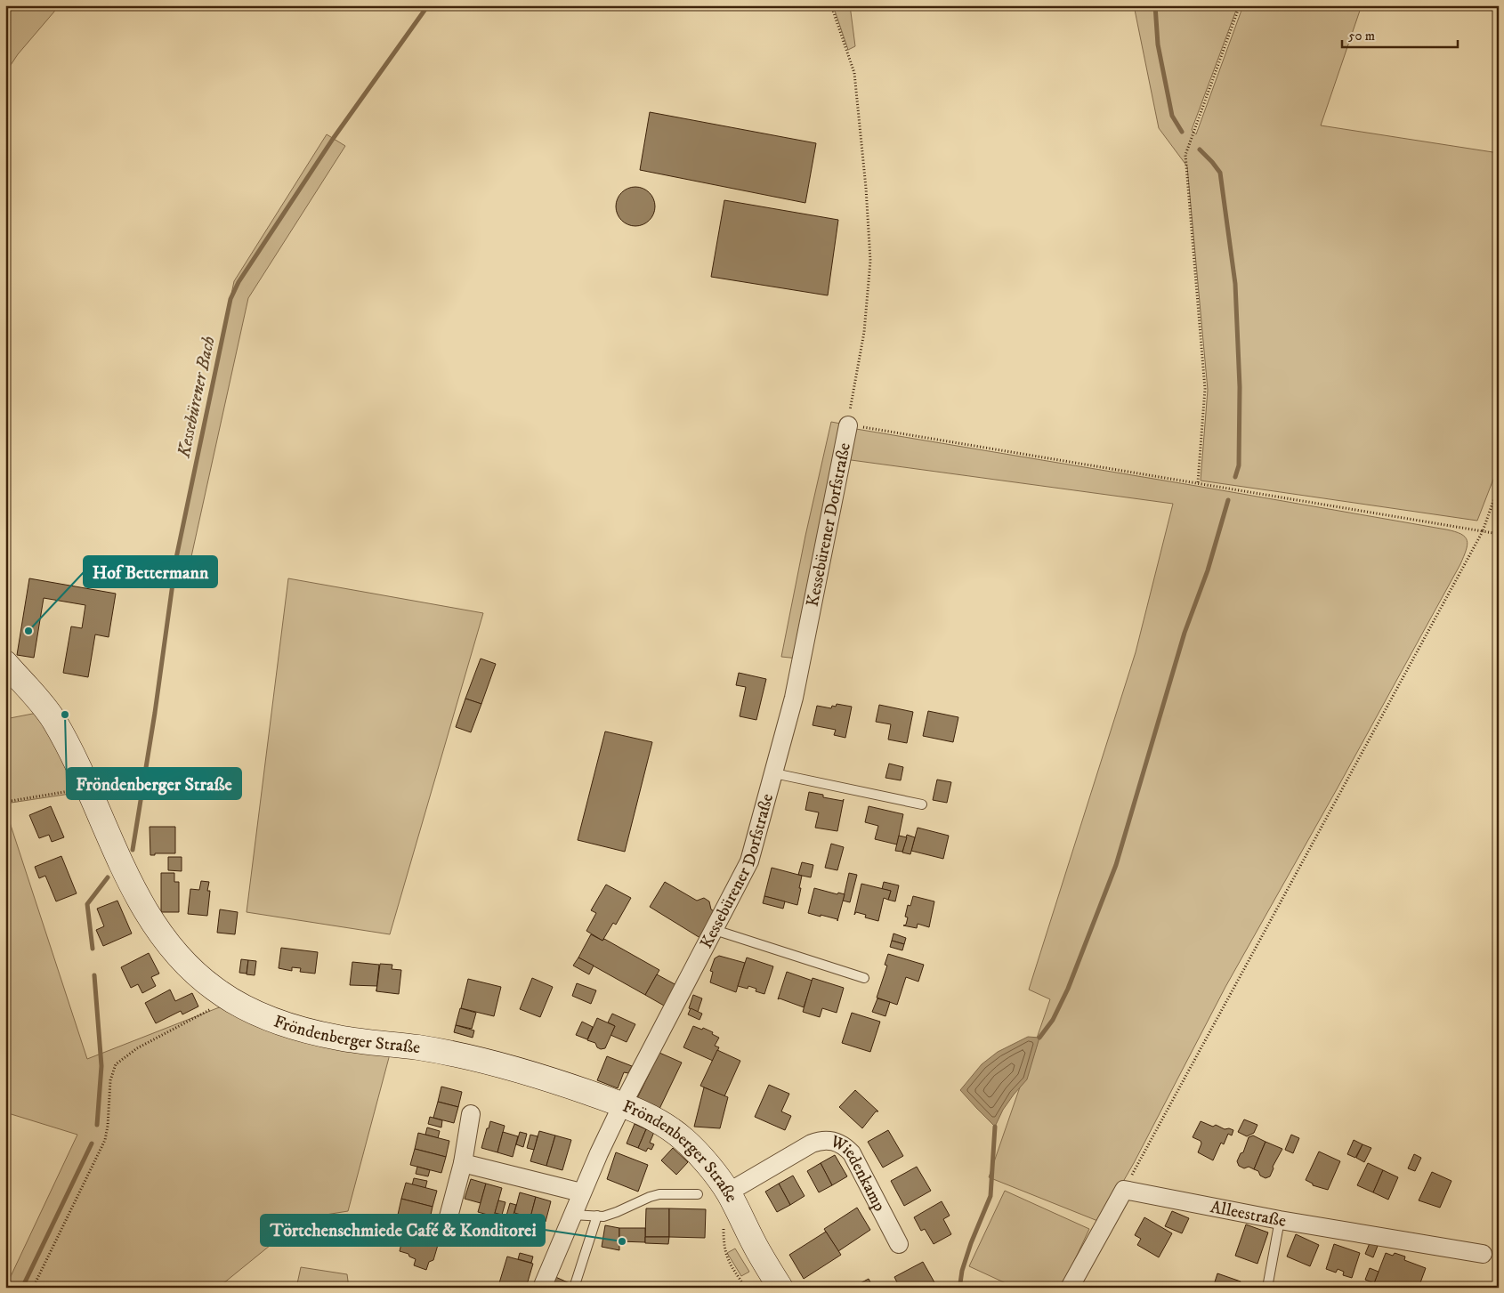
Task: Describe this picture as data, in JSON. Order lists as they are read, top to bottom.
{
  "streets": {
    "main road": ["Fröndenberger Straße"],
    "street": ["Kessebürener Dorfstraße", "Wiedenkamp", "Alleestraße"]
  },
  "crossings": [
    ["Kessebürener Dorfstraße", "Fröndenberger Straße"],
    ["Fröndenberger Straße", "Wiedenkamp"]
  ],
  "water": ["Kessebürener Bach"],
  "places": ["Hof Bettermann", "Fröndenberger Straße", "Törtchenschmiede Café & Konditorei"],
  "scale_bar": "50 m"
}
